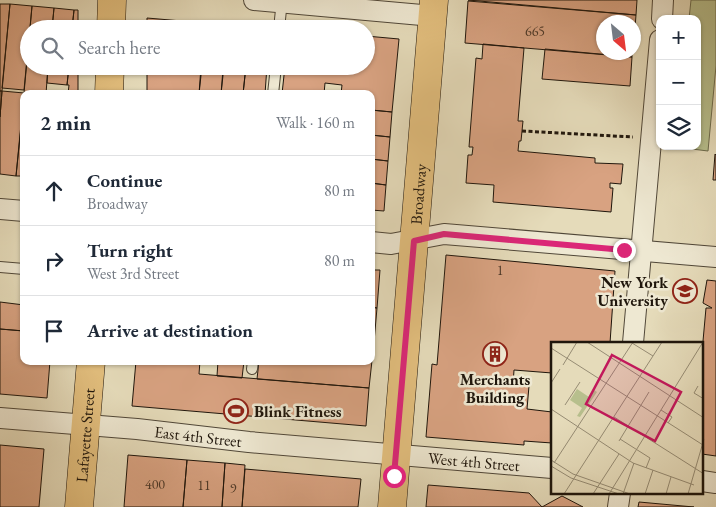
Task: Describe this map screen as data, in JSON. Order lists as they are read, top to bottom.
{
  "streets": {
    "main road": ["Broadway", "Lafayette Street"],
    "street": ["East 4th Street", "West 4th Street"]
  },
  "crossings": [
    ["Broadway", "East 4th Street"],
    ["Broadway", "West 4th Street"],
    ["Lafayette Street", "East 4th Street"],
    ["East 4th Street", "West 4th Street"]
  ],
  "places": {
    "school or university": ["New York University"],
    "building": ["Merchants Building"],
    "sports": ["Blink Fitness"]
  },
  "house_numbers": [
    "665",
    "1",
    "400",
    "11",
    "9"
  ],
  "north": "bottom right",
  "page": {
    "map_buttons": ["+", "−"],
    "search": "Search here",
    "heading": ["2 min", "Walk · 160 m"],
    "list": [
      ["Continue", "Broadway", "80 m"],
      ["Turn right", "West 3rd Street", "80 m"],
      "Arrive at destination"
    ]
  }
}
